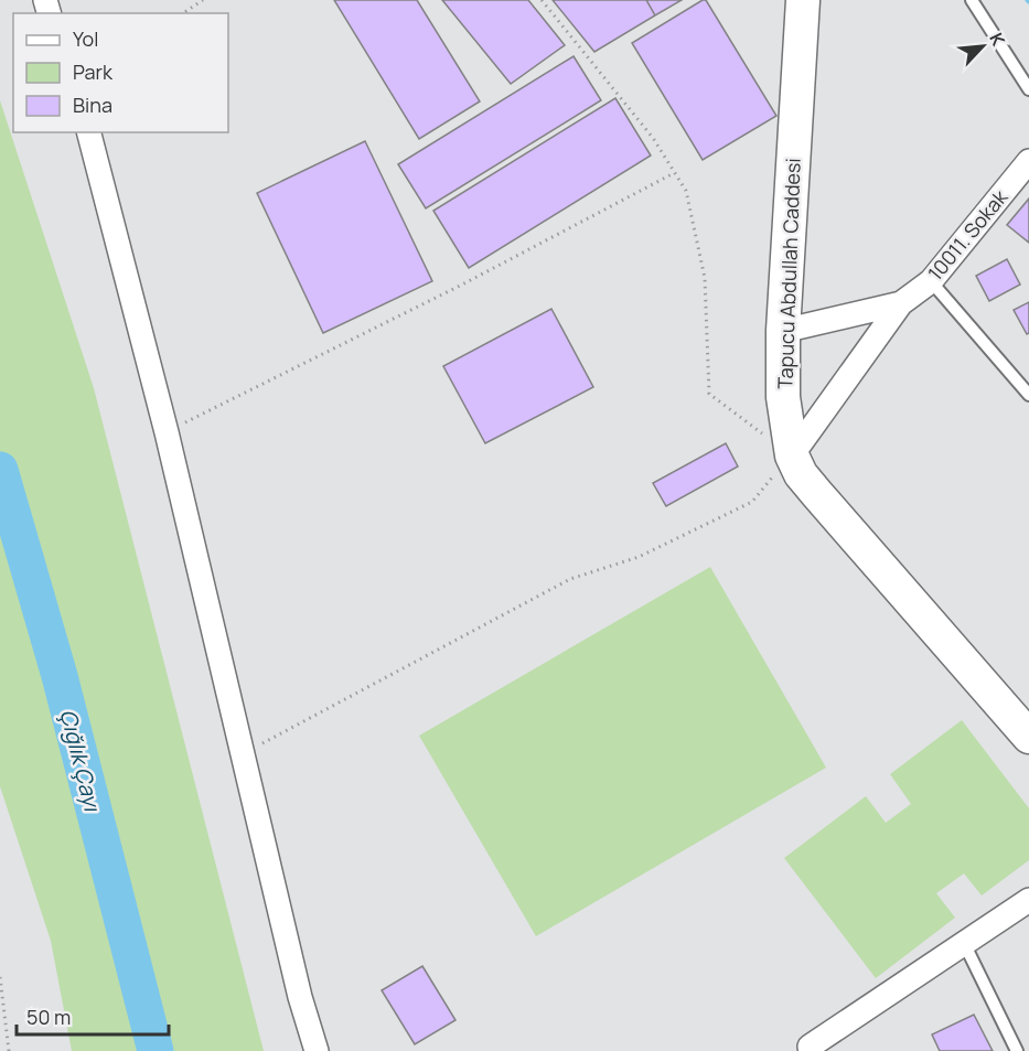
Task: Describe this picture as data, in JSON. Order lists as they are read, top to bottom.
{
  "streets": {
    "street": ["10011. Sokak", "Tapucu Abdullah Caddesi"]
  },
  "crossings": [
    ["10011. Sokak", "Tapucu Abdullah Caddesi"]
  ],
  "water": ["Çığlık Çayı"],
  "legend": ["Yol", "Park", "Bina"],
  "scale_bar": "50 m",
  "north": "top right"
}
